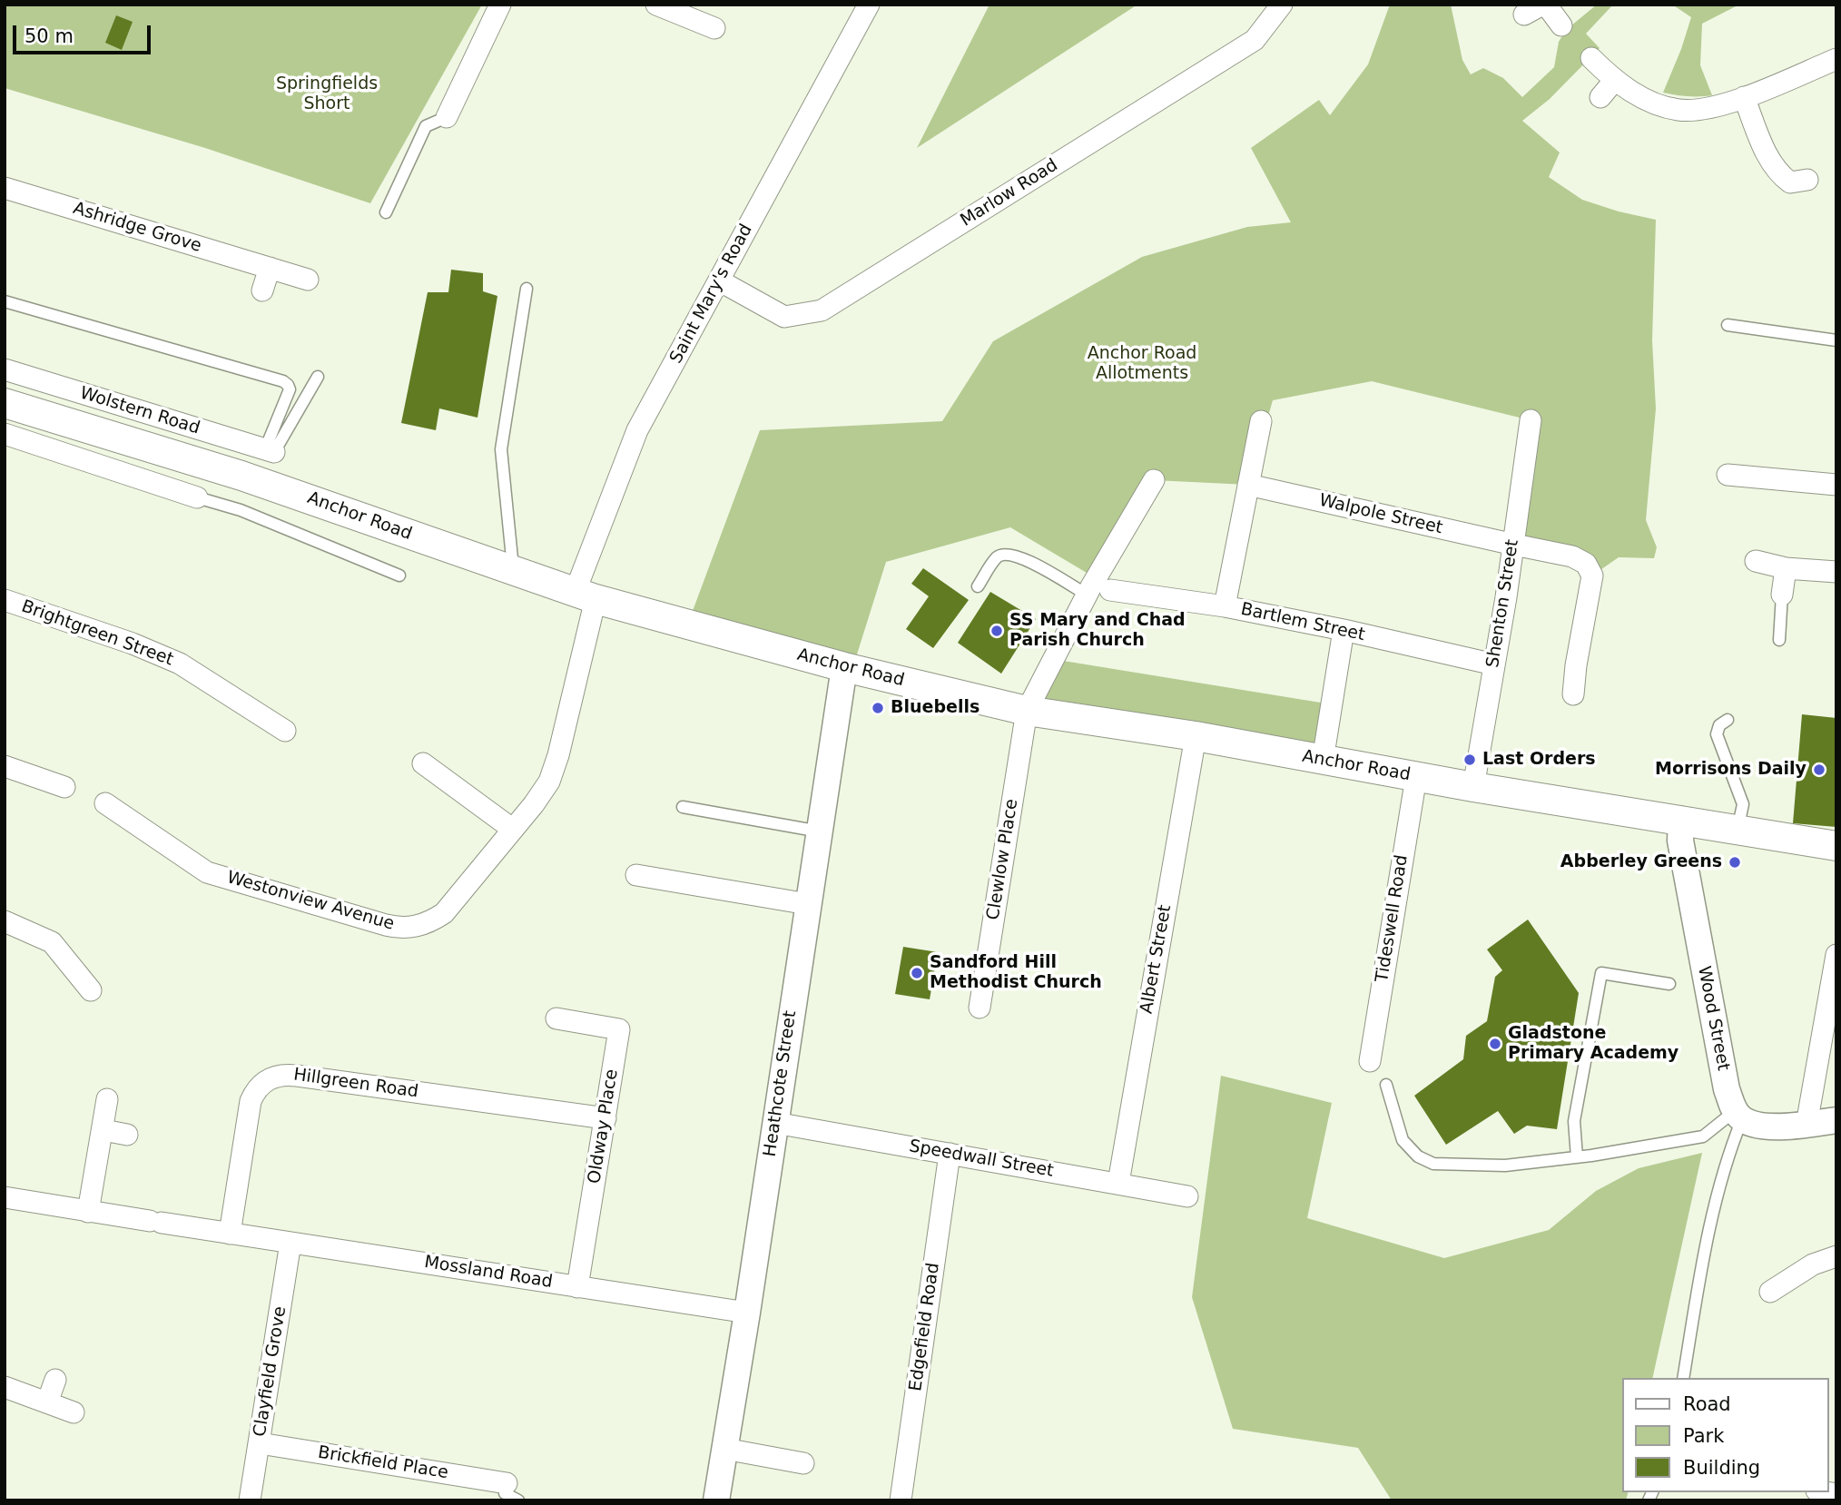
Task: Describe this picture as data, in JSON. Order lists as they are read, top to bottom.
{
  "streets": {
    "main road": ["Anchor Road"],
    "street": [
      "Marlow Road",
      "Ashridge Grove",
      "Saint Mary's Road",
      "Wolstern Road",
      "Walpole Street",
      "Shenton Street",
      "Bartlem Street",
      "Brightgreen Street",
      "Clewlow Place",
      "Westonview Avenue",
      "Tideswell Road",
      "Albert Street",
      "Wood Street",
      "Hillgreen Road",
      "Heathcote Street",
      "Oldway Place",
      "Speedwall Street",
      "Mossland Road",
      "Edgefield Road",
      "Clayfield Grove",
      "Brickfield Place"
    ]
  },
  "crossings": [
    ["Marlow Road", "Saint Mary's Road"],
    ["Saint Mary's Road", "Anchor Road"],
    ["Saint Mary's Road", "Westonview Avenue"],
    ["Walpole Street", "Shenton Street"],
    ["Anchor Road", "Shenton Street"],
    ["Anchor Road", "Clewlow Place"],
    ["Anchor Road", "Westonview Avenue"],
    ["Anchor Road", "Tideswell Road"],
    ["Anchor Road", "Albert Street"],
    ["Anchor Road", "Wood Street"],
    ["Anchor Road", "Heathcote Street"],
    ["Shenton Street", "Bartlem Street"],
    ["Albert Street", "Speedwall Street"],
    ["Hillgreen Road", "Oldway Place"],
    ["Hillgreen Road", "Mossland Road"],
    ["Heathcote Street", "Speedwall Street"],
    ["Heathcote Street", "Mossland Road"],
    ["Oldway Place", "Mossland Road"],
    ["Speedwall Street", "Edgefield Road"],
    ["Mossland Road", "Clayfield Grove"],
    ["Clayfield Grove", "Brickfield Place"]
  ],
  "parks": ["Springfields Short", "Anchor Road Allotments"],
  "places": [
    "SS Mary and Chad Parish Church",
    "Bluebells",
    "Last Orders",
    "Morrisons Daily",
    "Abberley Greens",
    "Sandford Hill Methodist Church",
    "Gladstone Primary Academy"
  ],
  "legend": ["Road", "Park", "Building"],
  "scale_bar": "50 m"
}
